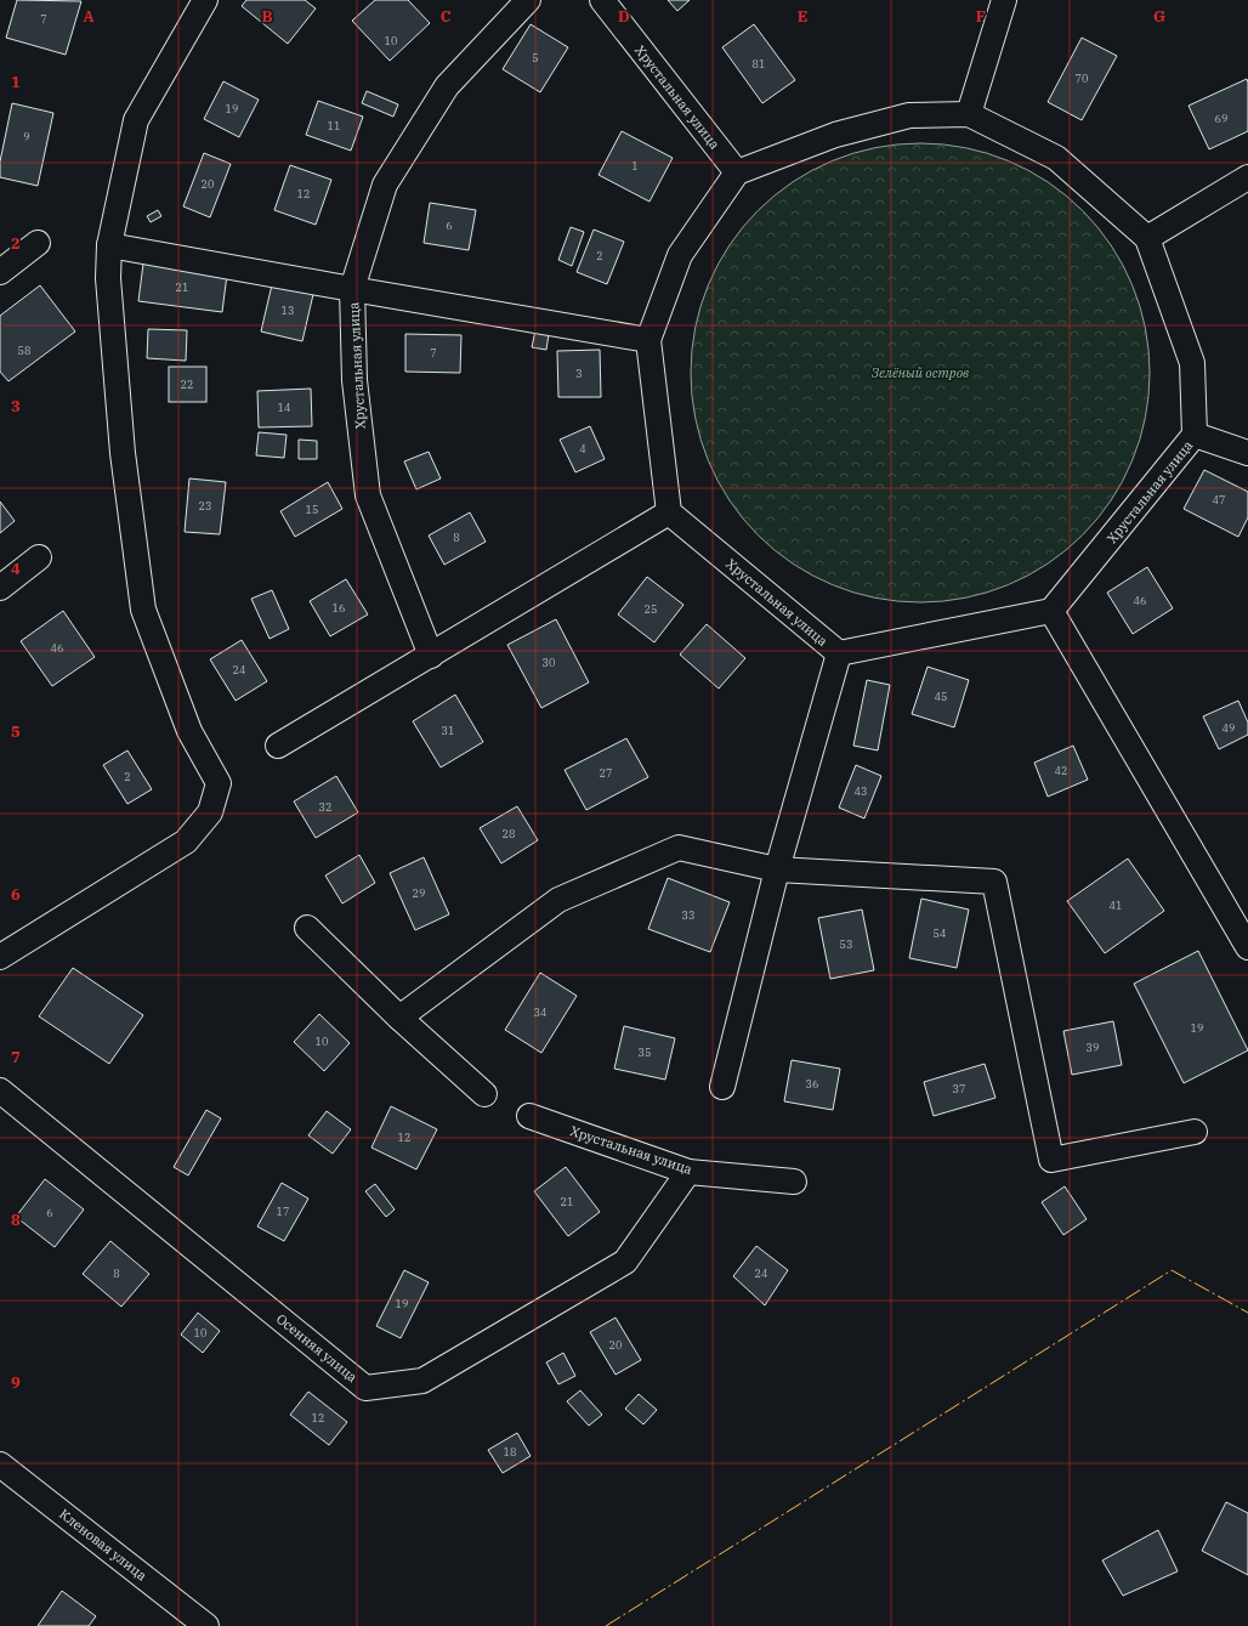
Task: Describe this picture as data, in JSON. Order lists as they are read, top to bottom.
{
  "streets": {
    "street": ["Хрустальная улица", "Осенняя улица", "Кленовая улица"]
  },
  "crossings": [
    ["Хрустальная улица", "Осенняя улица"]
  ],
  "parks": ["Зелёный остров"],
  "house_numbers": [
    "7",
    "10",
    "5",
    "81",
    "70",
    "19",
    "69",
    "11",
    "9",
    "1",
    "20",
    "12",
    "6",
    "2",
    "21",
    "13",
    "58",
    "7",
    "3",
    "22",
    "14",
    "4",
    "47",
    "23",
    "15",
    "8",
    "46",
    "16",
    "25",
    "46",
    "30",
    "24",
    "45",
    "49",
    "31",
    "42",
    "27",
    "2",
    "43",
    "32",
    "28",
    "29",
    "41",
    "33",
    "54",
    "53",
    "34",
    "19",
    "10",
    "39",
    "35",
    "36",
    "37",
    "12",
    "21",
    "17",
    "6",
    "8",
    "24",
    "19",
    "10",
    "20",
    "12",
    "18"
  ],
  "grid": {
    "columns": [
      "A",
      "B",
      "C",
      "D",
      "E",
      "F",
      "G"
    ],
    "rows": [
      "1",
      "2",
      "3",
      "4",
      "5",
      "6",
      "7",
      "8",
      "9"
    ]
  }
}
